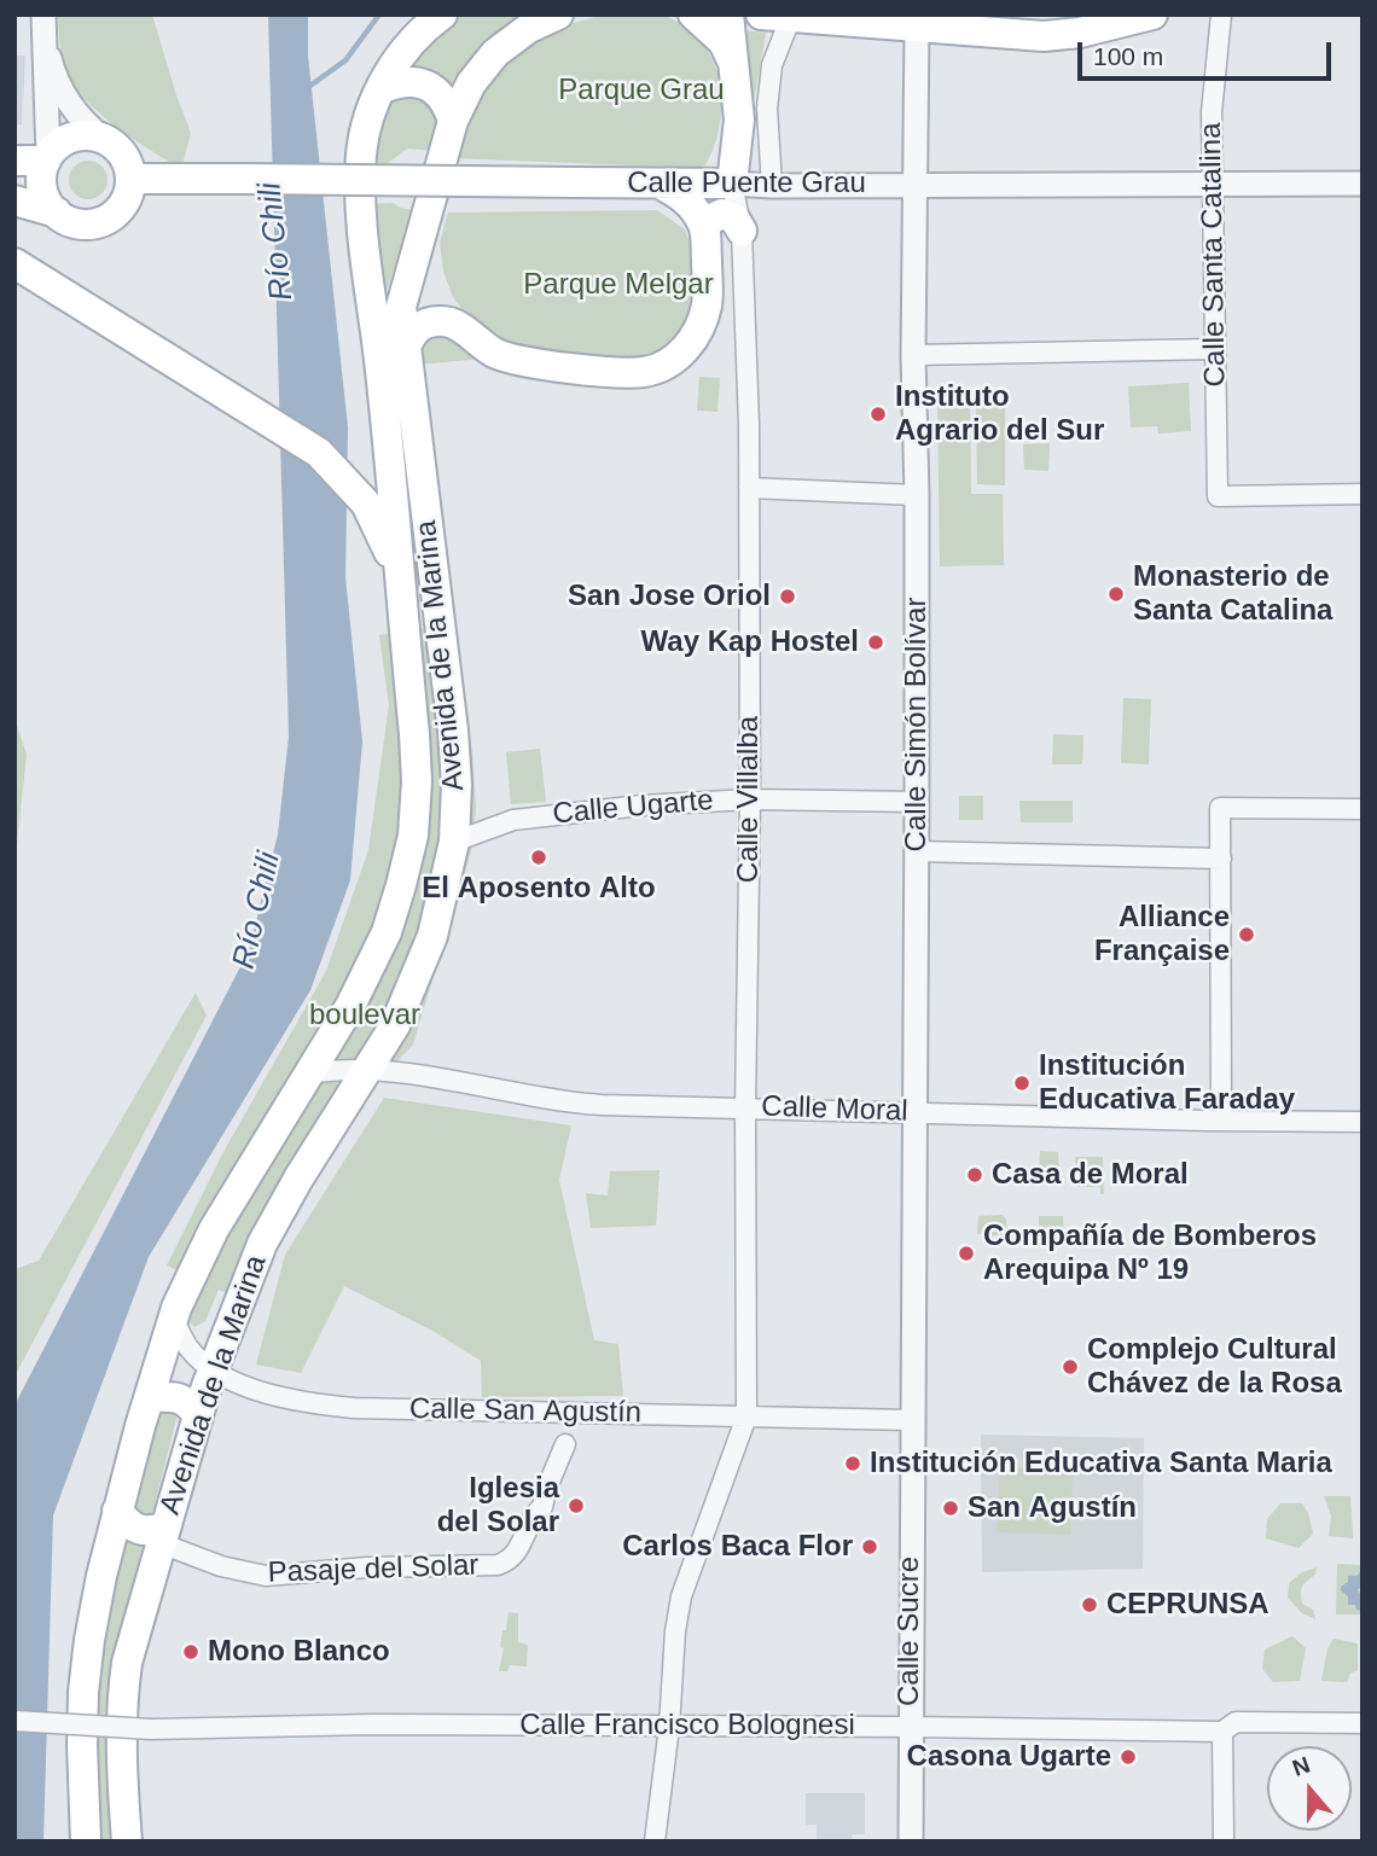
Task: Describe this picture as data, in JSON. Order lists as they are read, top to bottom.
{
  "streets": {
    "main road": ["Calle Puente Grau", "Avenida de la Marina"],
    "street": [
      "Calle Santa Catalina",
      "Calle Simón Bolívar",
      "Calle Villalba",
      "Calle Ugarte",
      "Calle Moral",
      "Calle San Agustín",
      "Pasaje del Solar",
      "Calle Sucre",
      "Calle Francisco Bolognesi"
    ]
  },
  "crossings": [
    ["Calle Puente Grau", "Calle Santa Catalina"],
    ["Calle Puente Grau", "Calle Simón Bolívar"],
    ["Calle Puente Grau", "Calle Villalba"],
    ["Avenida de la Marina", "Calle Ugarte"],
    ["Avenida de la Marina", "Calle Moral"],
    ["Avenida de la Marina", "Calle San Agustín"],
    ["Avenida de la Marina", "Pasaje del Solar"],
    ["Calle Simón Bolívar", "Calle Ugarte"],
    ["Calle Simón Bolívar", "Calle Moral"],
    ["Calle Simón Bolívar", "Calle San Agustín"],
    ["Calle Simón Bolívar", "Calle Sucre"],
    ["Calle Villalba", "Calle Ugarte"],
    ["Calle Villalba", "Calle Moral"],
    ["Calle Villalba", "Calle San Agustín"],
    ["Calle San Agustín", "Calle Sucre"],
    ["Calle Sucre", "Calle Francisco Bolognesi"]
  ],
  "water": ["Río Chili"],
  "parks": ["Parque Grau", "Parque Melgar", "boulevar"],
  "places": [
    "Instituto Agrario del Sur",
    "Monasterio de Santa Catalina",
    "San Jose Oriol",
    "Way Kap Hostel",
    "El Aposento Alto",
    "Alliance Française",
    "Institución Educativa Faraday",
    "Casa de Moral",
    "Compañía de Bomberos Arequipa Nº 19",
    "Complejo Cultural Chávez de la Rosa",
    "Institución Educativa Santa Maria",
    "Iglesia del Solar",
    "San Agustín",
    "Carlos Baca Flor",
    "CEPRUNSA",
    "Mono Blanco",
    "Casona Ugarte"
  ],
  "scale_bar": "100 m",
  "north": "top"
}
